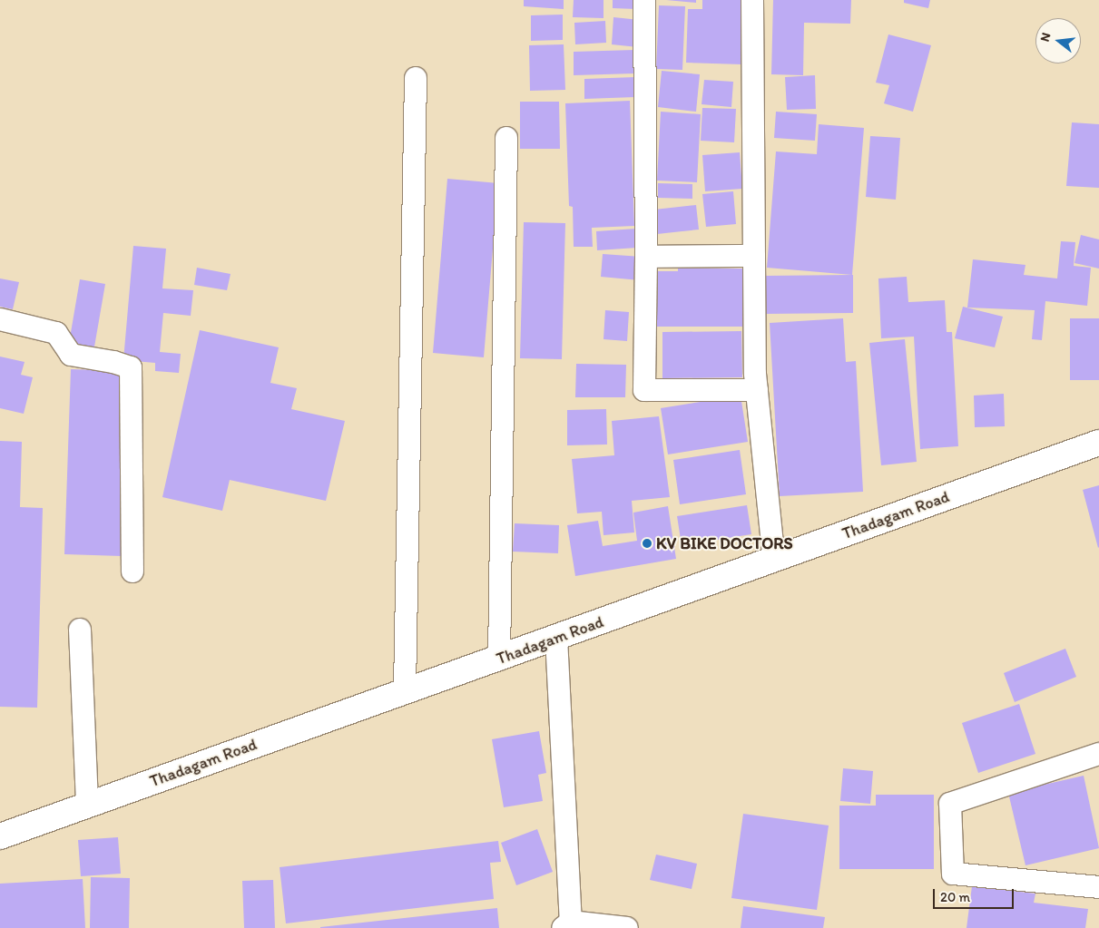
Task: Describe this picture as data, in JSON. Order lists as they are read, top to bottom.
{
  "streets": {
    "main road": ["Thadagam Road"]
  },
  "places": ["KV BIKE DOCTORS"],
  "scale_bar": "20 m",
  "north": "left"
}
